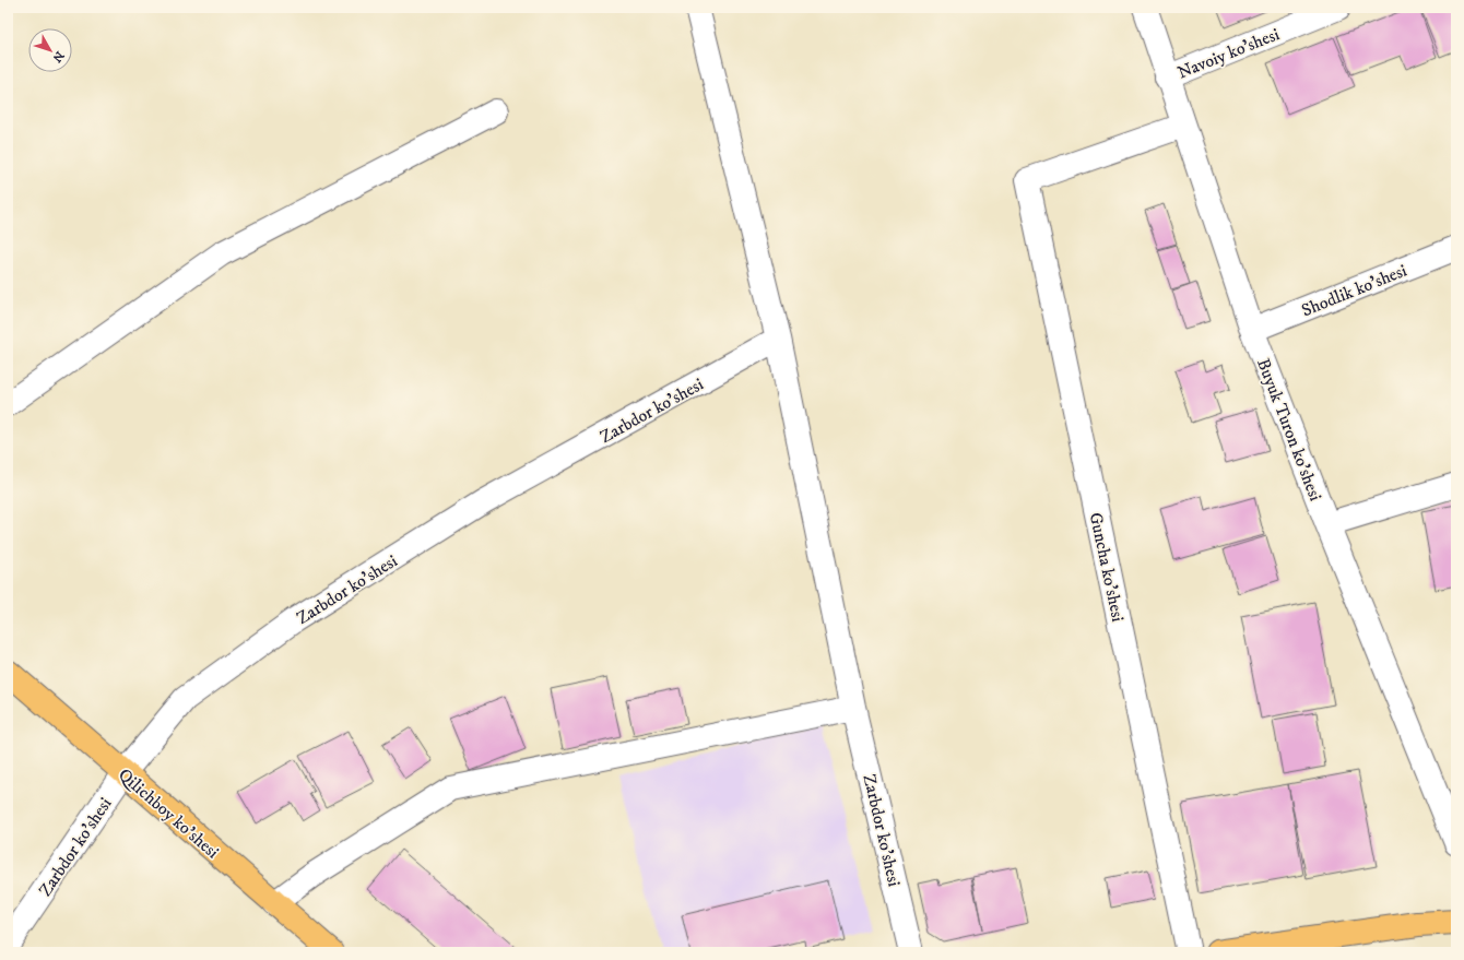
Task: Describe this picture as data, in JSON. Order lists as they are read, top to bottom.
{
  "streets": {
    "main road": ["Qilichboy ko'shesi"],
    "street": [
      "Navoiy ko'shesi",
      "Shodlik ko'shesi",
      "Zarbdor ko'shesi",
      "Buyuk Turon ko'shesi",
      "Guncha ko'shesi"
    ]
  },
  "crossings": [
    ["Navoiy ko'shesi", "Buyuk Turon ko'shesi"],
    ["Shodlik ko'shesi", "Buyuk Turon ko'shesi"],
    ["Zarbdor ko'shesi", "Qilichboy ko'shesi"],
    ["Buyuk Turon ko'shesi", "Guncha ko'shesi"]
  ],
  "north": "bottom right"
}
